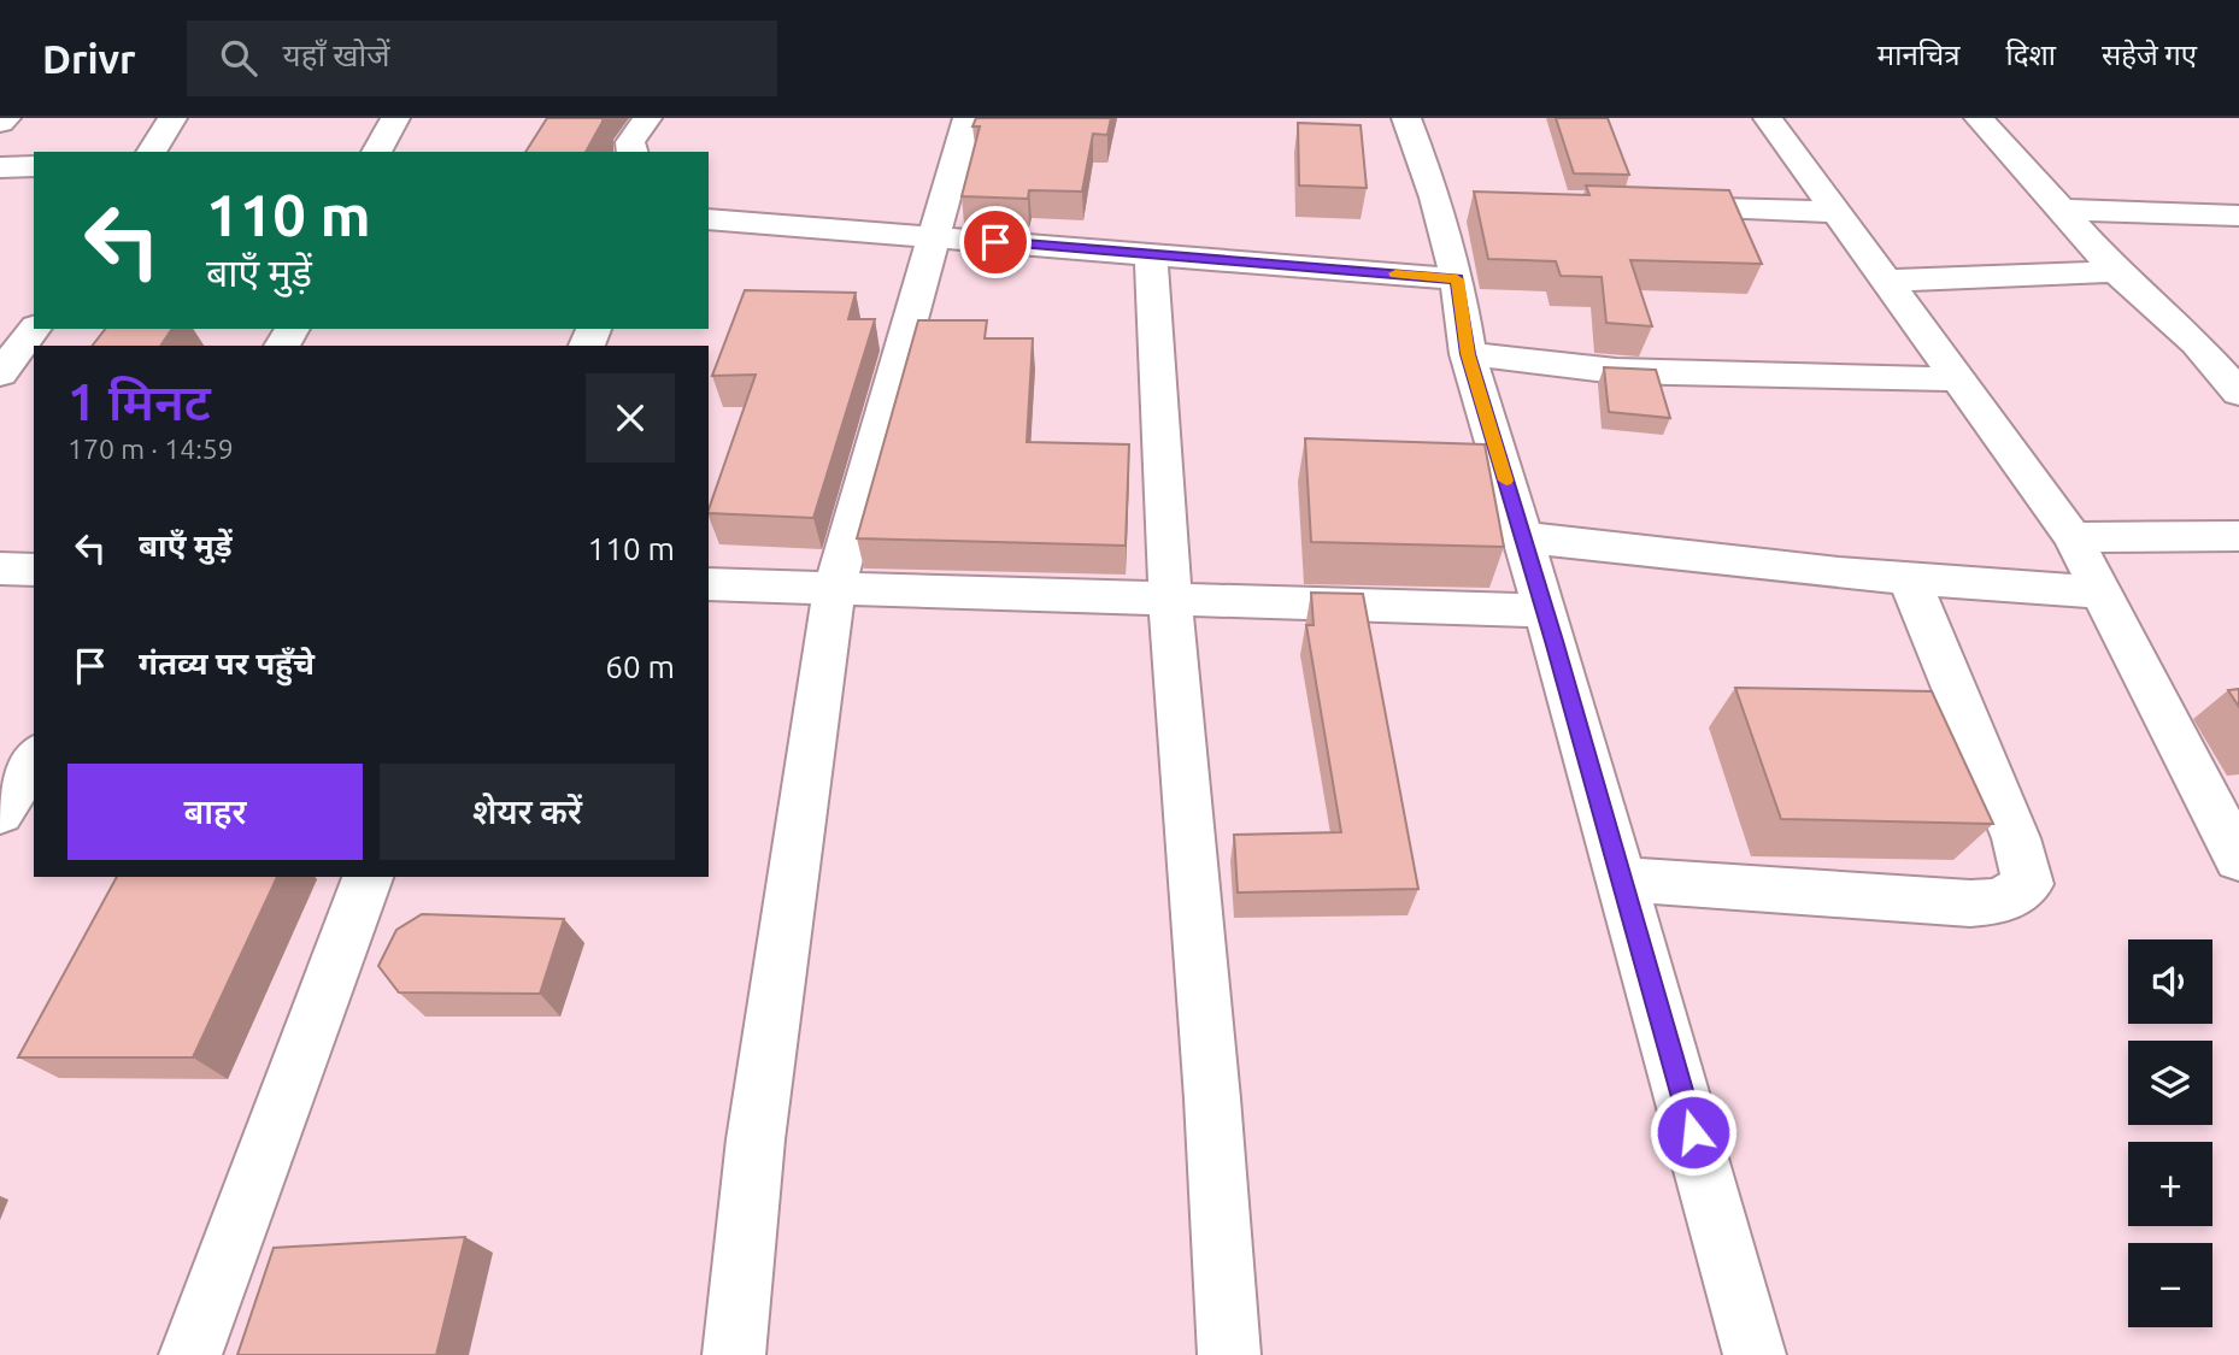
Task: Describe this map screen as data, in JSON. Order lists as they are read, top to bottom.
{
  "page": {
    "header": "Drivr",
    "search": "यहाँ खोजें",
    "nav": ["मानचित्र", "दिशा", "सहेजे गए"],
    "turn": ["110 m", "बाएँ मुड़ें"],
    "heading": ["1 मिनट", "170 m · 14:59"],
    "list": [
      {
        "name": "बाएँ मुड़ें",
        "value": "110 m"
      },
      {
        "name": "गंतव्य पर पहुँचे",
        "value": "60 m"
      }
    ],
    "buttons": ["बाहर", "शेयर करें"],
    "map_buttons": ["+", "−"]
  }
}
